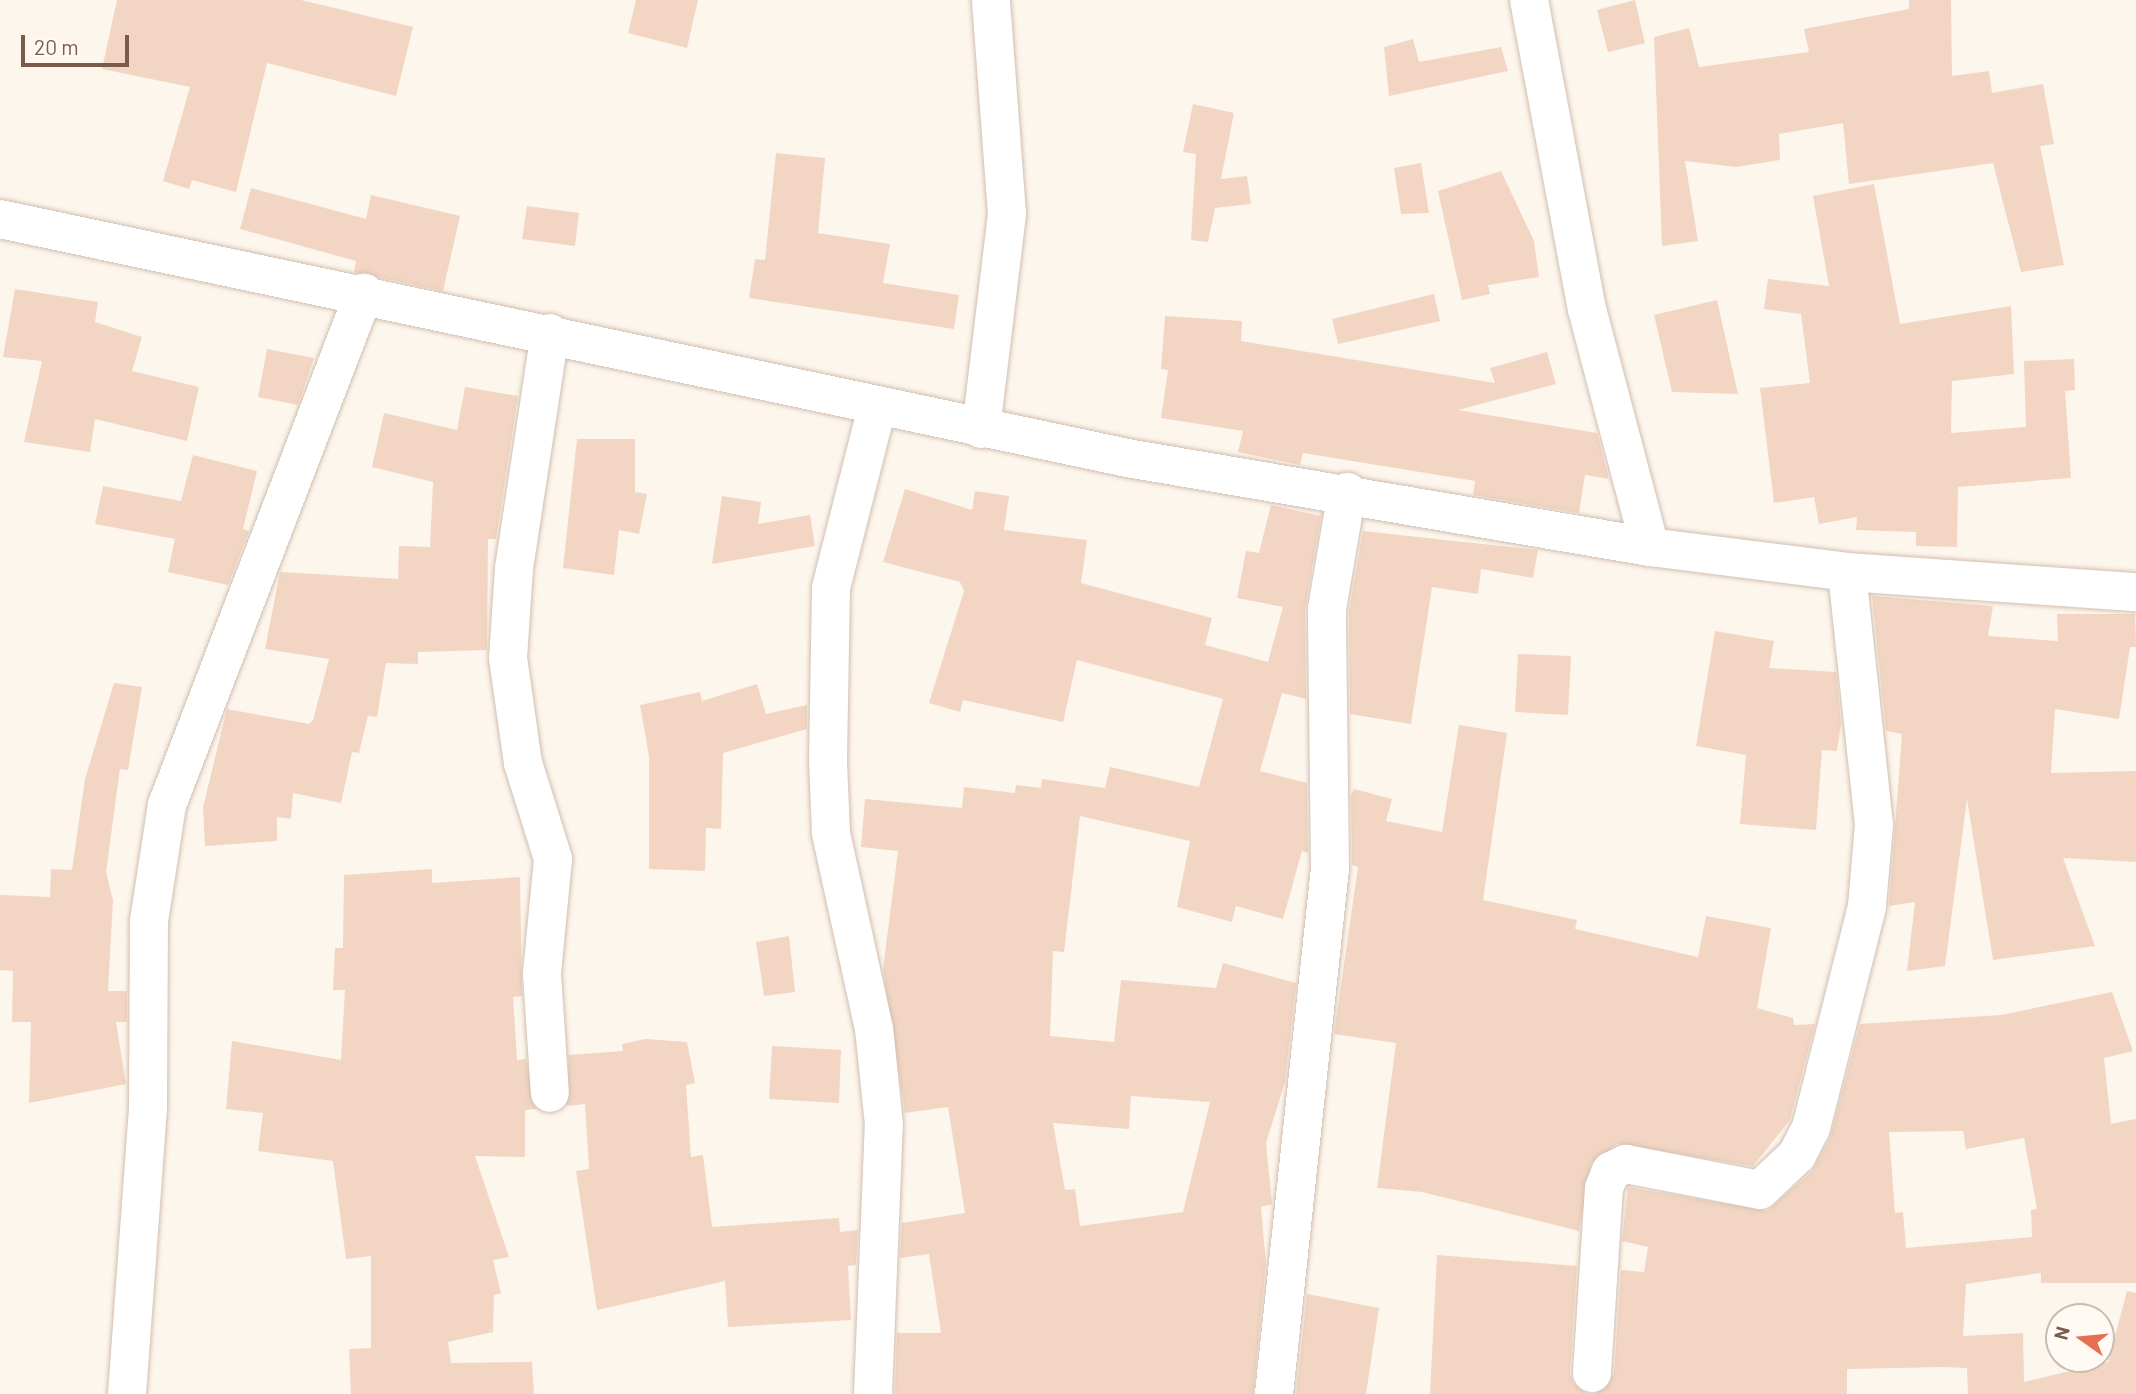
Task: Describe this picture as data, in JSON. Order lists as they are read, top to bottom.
{
  "scale_bar": "20 m",
  "north": "left"
}
